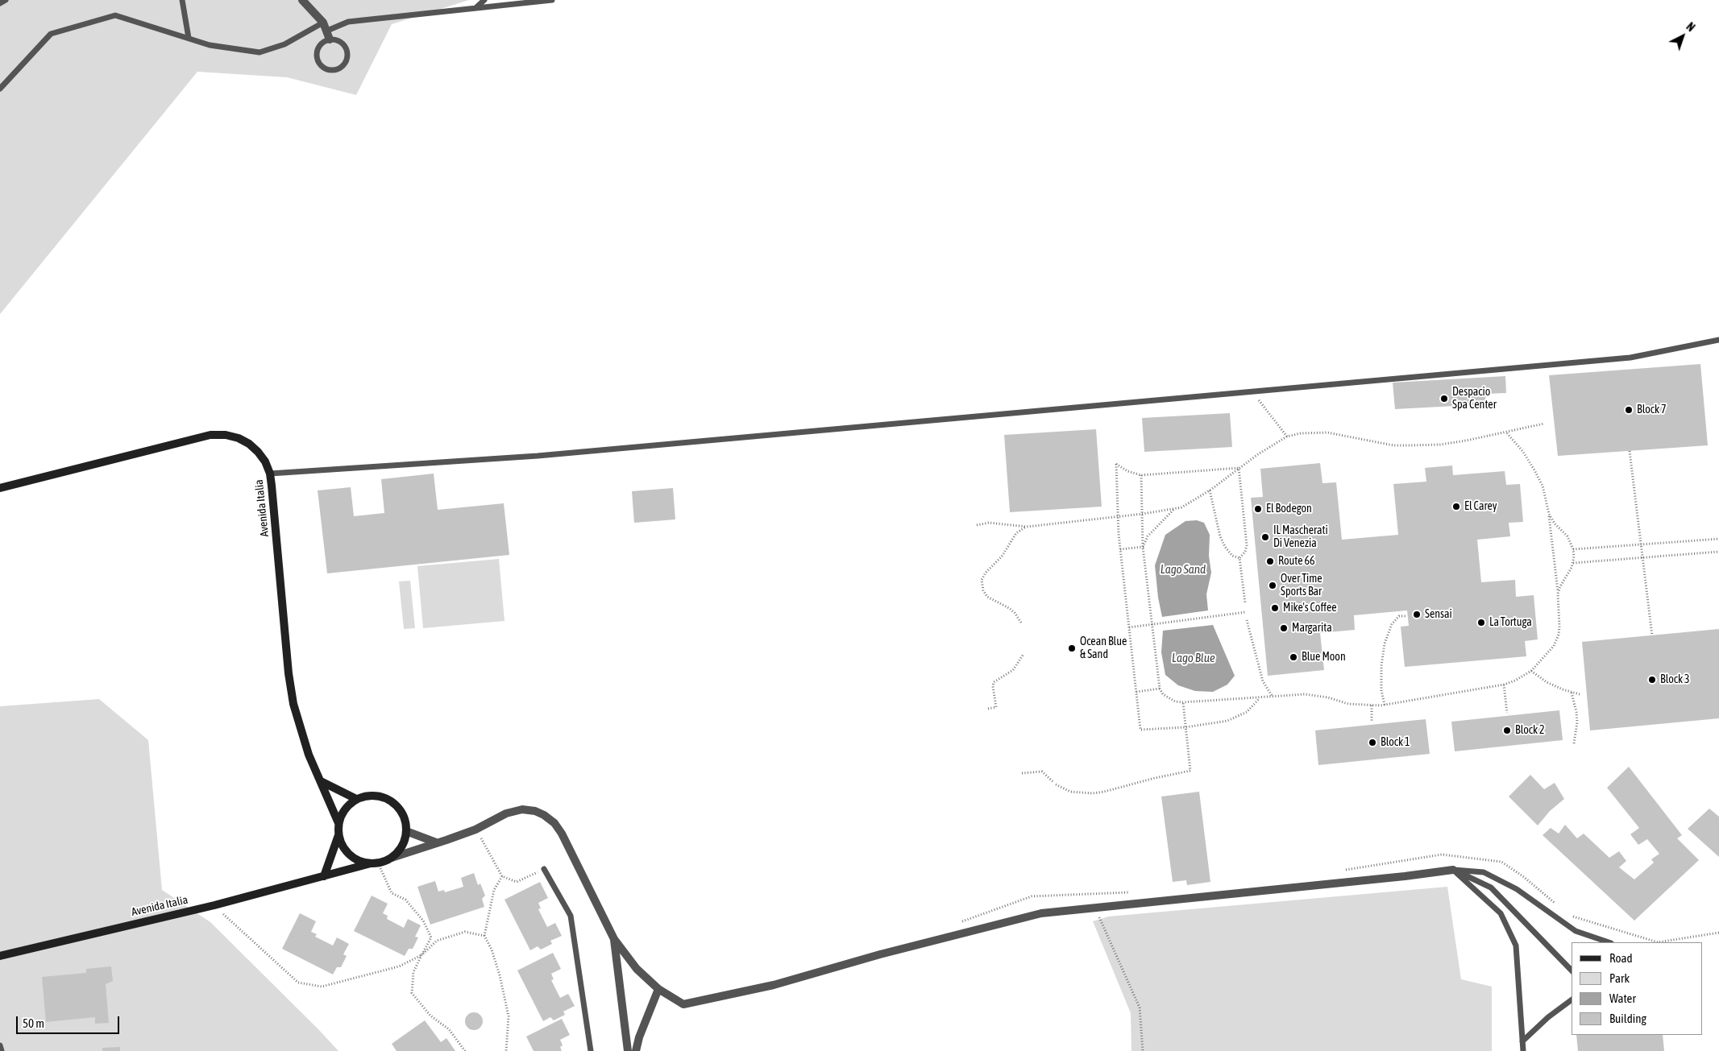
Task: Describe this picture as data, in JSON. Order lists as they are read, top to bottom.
{
  "streets": {
    "street": ["Avenida Italia"]
  },
  "water": ["Lago Sand", "Lago Blue"],
  "places": [
    "Despacio Spa Center",
    "Block 7",
    "El Carey",
    "El Bodegon",
    "IL Mascherati Di Venezia",
    "Route 66",
    "Over Time Sports Bar",
    "Mike's Coffee",
    "Sensai",
    "La Tortuga",
    "Margarita",
    "Ocean Blue & Sand",
    "Blue Moon",
    "Block 3",
    "Block 2",
    "Block 1"
  ],
  "legend": [
    "Road",
    "Park",
    "Water",
    "Building"
  ],
  "scale_bar": "50 m",
  "north": "top right"
}
